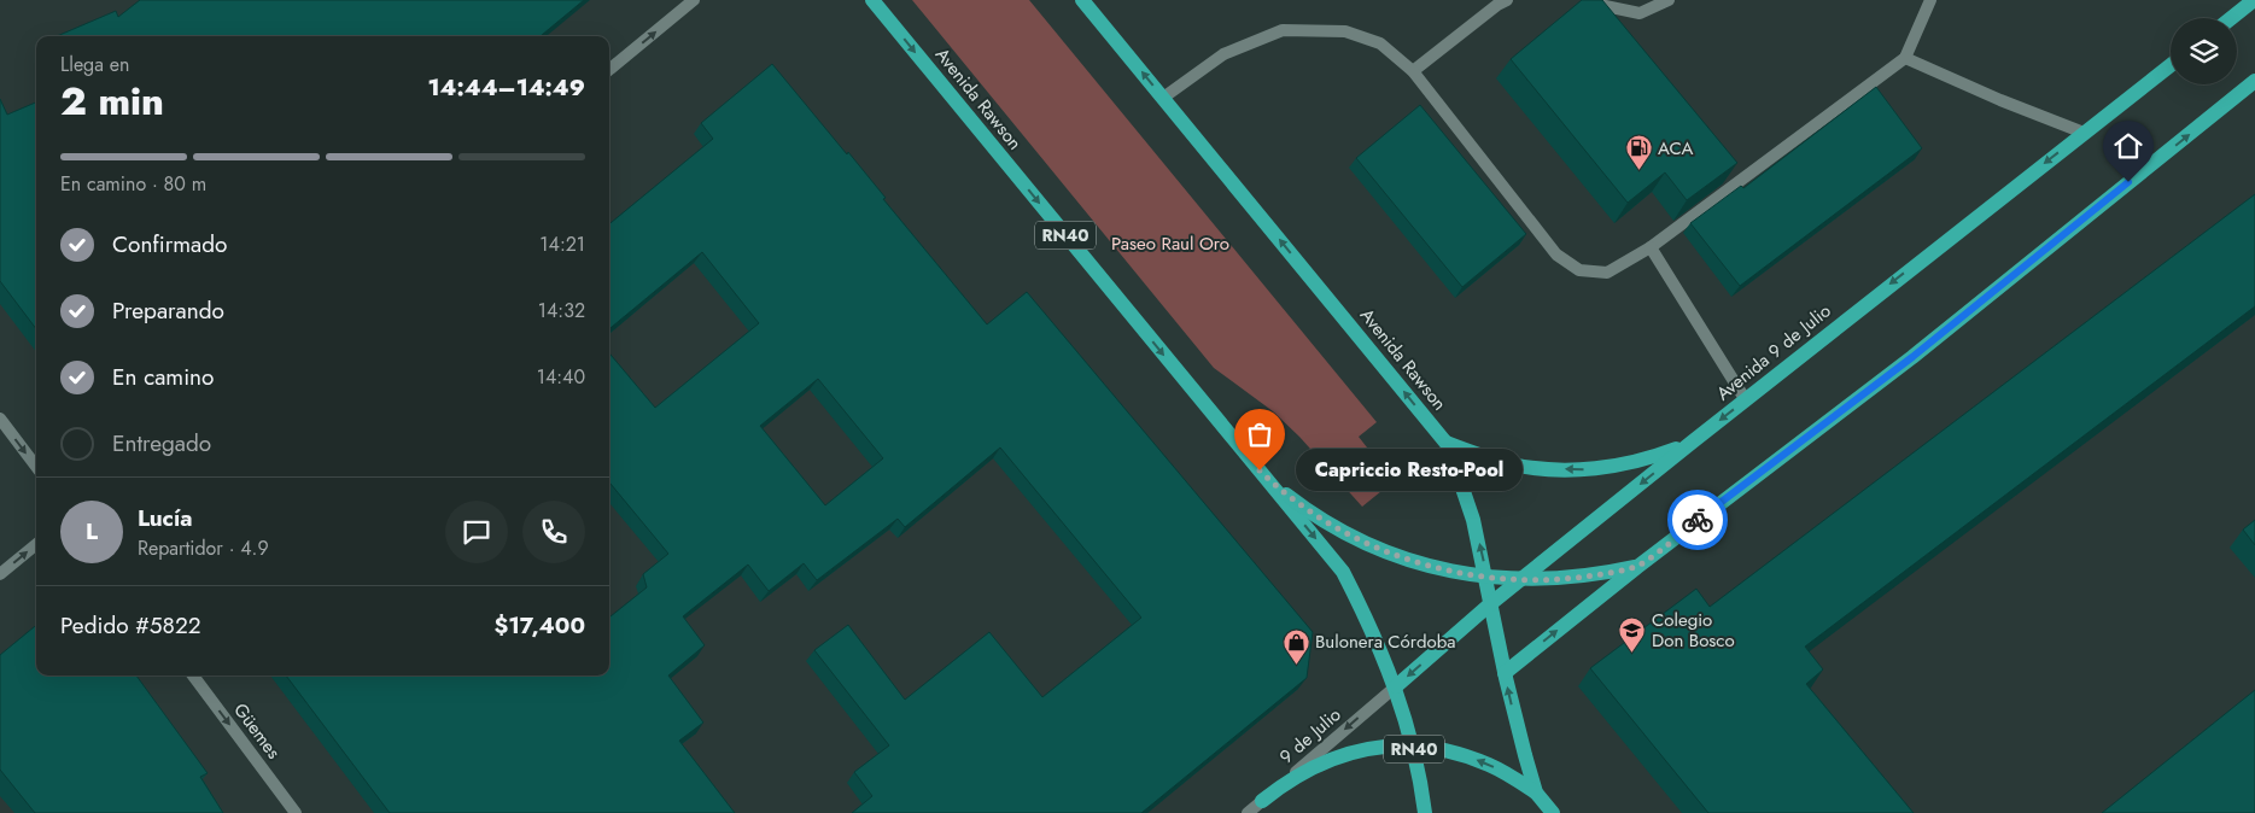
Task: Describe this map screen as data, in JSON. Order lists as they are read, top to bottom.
{
  "streets": {
    "main road": ["Avenida Rawson", "RN40", "Avenida 9 de Julio"],
    "street": ["Güemes", "9 de Julio"]
  },
  "crossings": [
    ["Avenida Rawson", "RN40"],
    ["Avenida Rawson", "Avenida 9 de Julio"],
    ["Avenida Rawson", "9 de Julio"],
    ["RN40", "Avenida 9 de Julio"],
    ["RN40", "9 de Julio"],
    ["Avenida 9 de Julio", "9 de Julio"]
  ],
  "one_way": ["Güemes", "9 de Julio"],
  "parks": ["Paseo Raul Oro"],
  "places": {
    "fuel station": ["ACA"],
    "other": ["Capriccio Resto-Pool"],
    "school or university": ["Colegio Don Bosco"],
    "shop": ["Bulonera Córdoba"]
  },
  "page": {
    "heading": ["2 min", "Llega en", "14:44–14:49"],
    "panel": [
      "Lucía",
      "Repartidor · 4.9",
      "Pedido #5822",
      "$17,400"
    ],
    "bar": "En camino · 80 m",
    "list": [
      ["Confirmado", "14:21"],
      ["Preparando", "14:32"],
      ["En camino", "14:40"],
      "Entregado"
    ],
    "bubble": "Capriccio Resto-Pool",
    "round": "L"
  }
}
